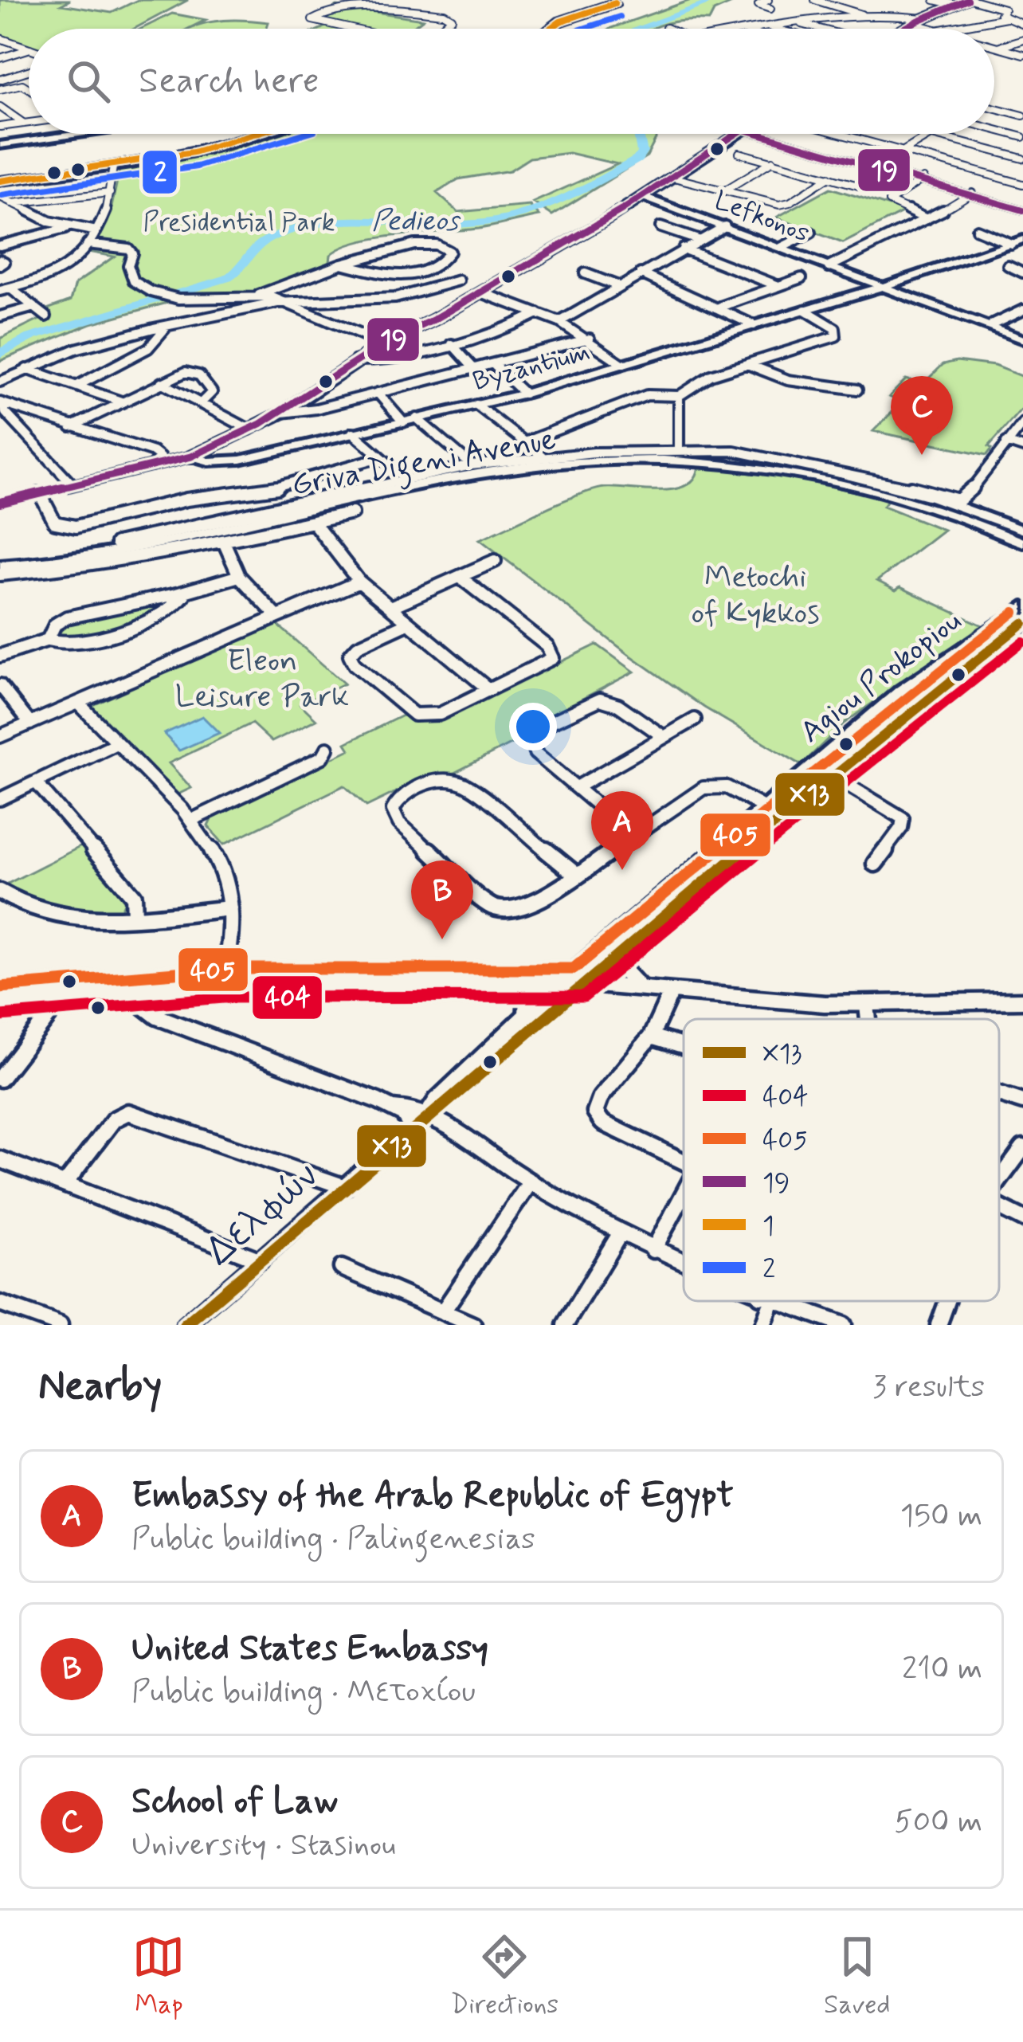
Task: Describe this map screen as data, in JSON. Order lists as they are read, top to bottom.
{
  "streets": {
    "main road": [
      "Lefkonos",
      "Byzantium",
      "Griva Digeni Avenue",
      "Agiou Prokopiou"
    ],
    "street": ["Δελφών"]
  },
  "crossings": [
    ["Lefkonos", "Byzantium"],
    ["Agiou Prokopiou", "Δελφών"]
  ],
  "water": ["Pedieos"],
  "parks": ["Presidential Park", "Metochi of Kykkos", "Eleon Leisure Park"],
  "lines": [
    "transit line 19",
    "transit line 1",
    "transit line 2",
    "transit line 405",
    "transit line X13",
    "transit line 404"
  ],
  "legend": [
    "X13",
    "404",
    "405",
    "19",
    "1",
    "2"
  ],
  "page": {
    "search": "Search here",
    "pins": ["C", "A", "B"],
    "heading": ["Nearby", "3 results"],
    "list": [
      {
        "mark": "A",
        "name": "Embassy of the Arab Republic of Egypt",
        "note": "Public building · Palingenesias",
        "value": "150 m"
      },
      {
        "mark": "B",
        "name": "United States Embassy",
        "note": "Public building · Μετοχίου",
        "value": "210 m"
      },
      {
        "mark": "C",
        "name": "School of Law",
        "note": "University · Stasinou",
        "value": "500 m"
      }
    ],
    "nav": ["Map", "Directions", "Saved"]
  }
}
